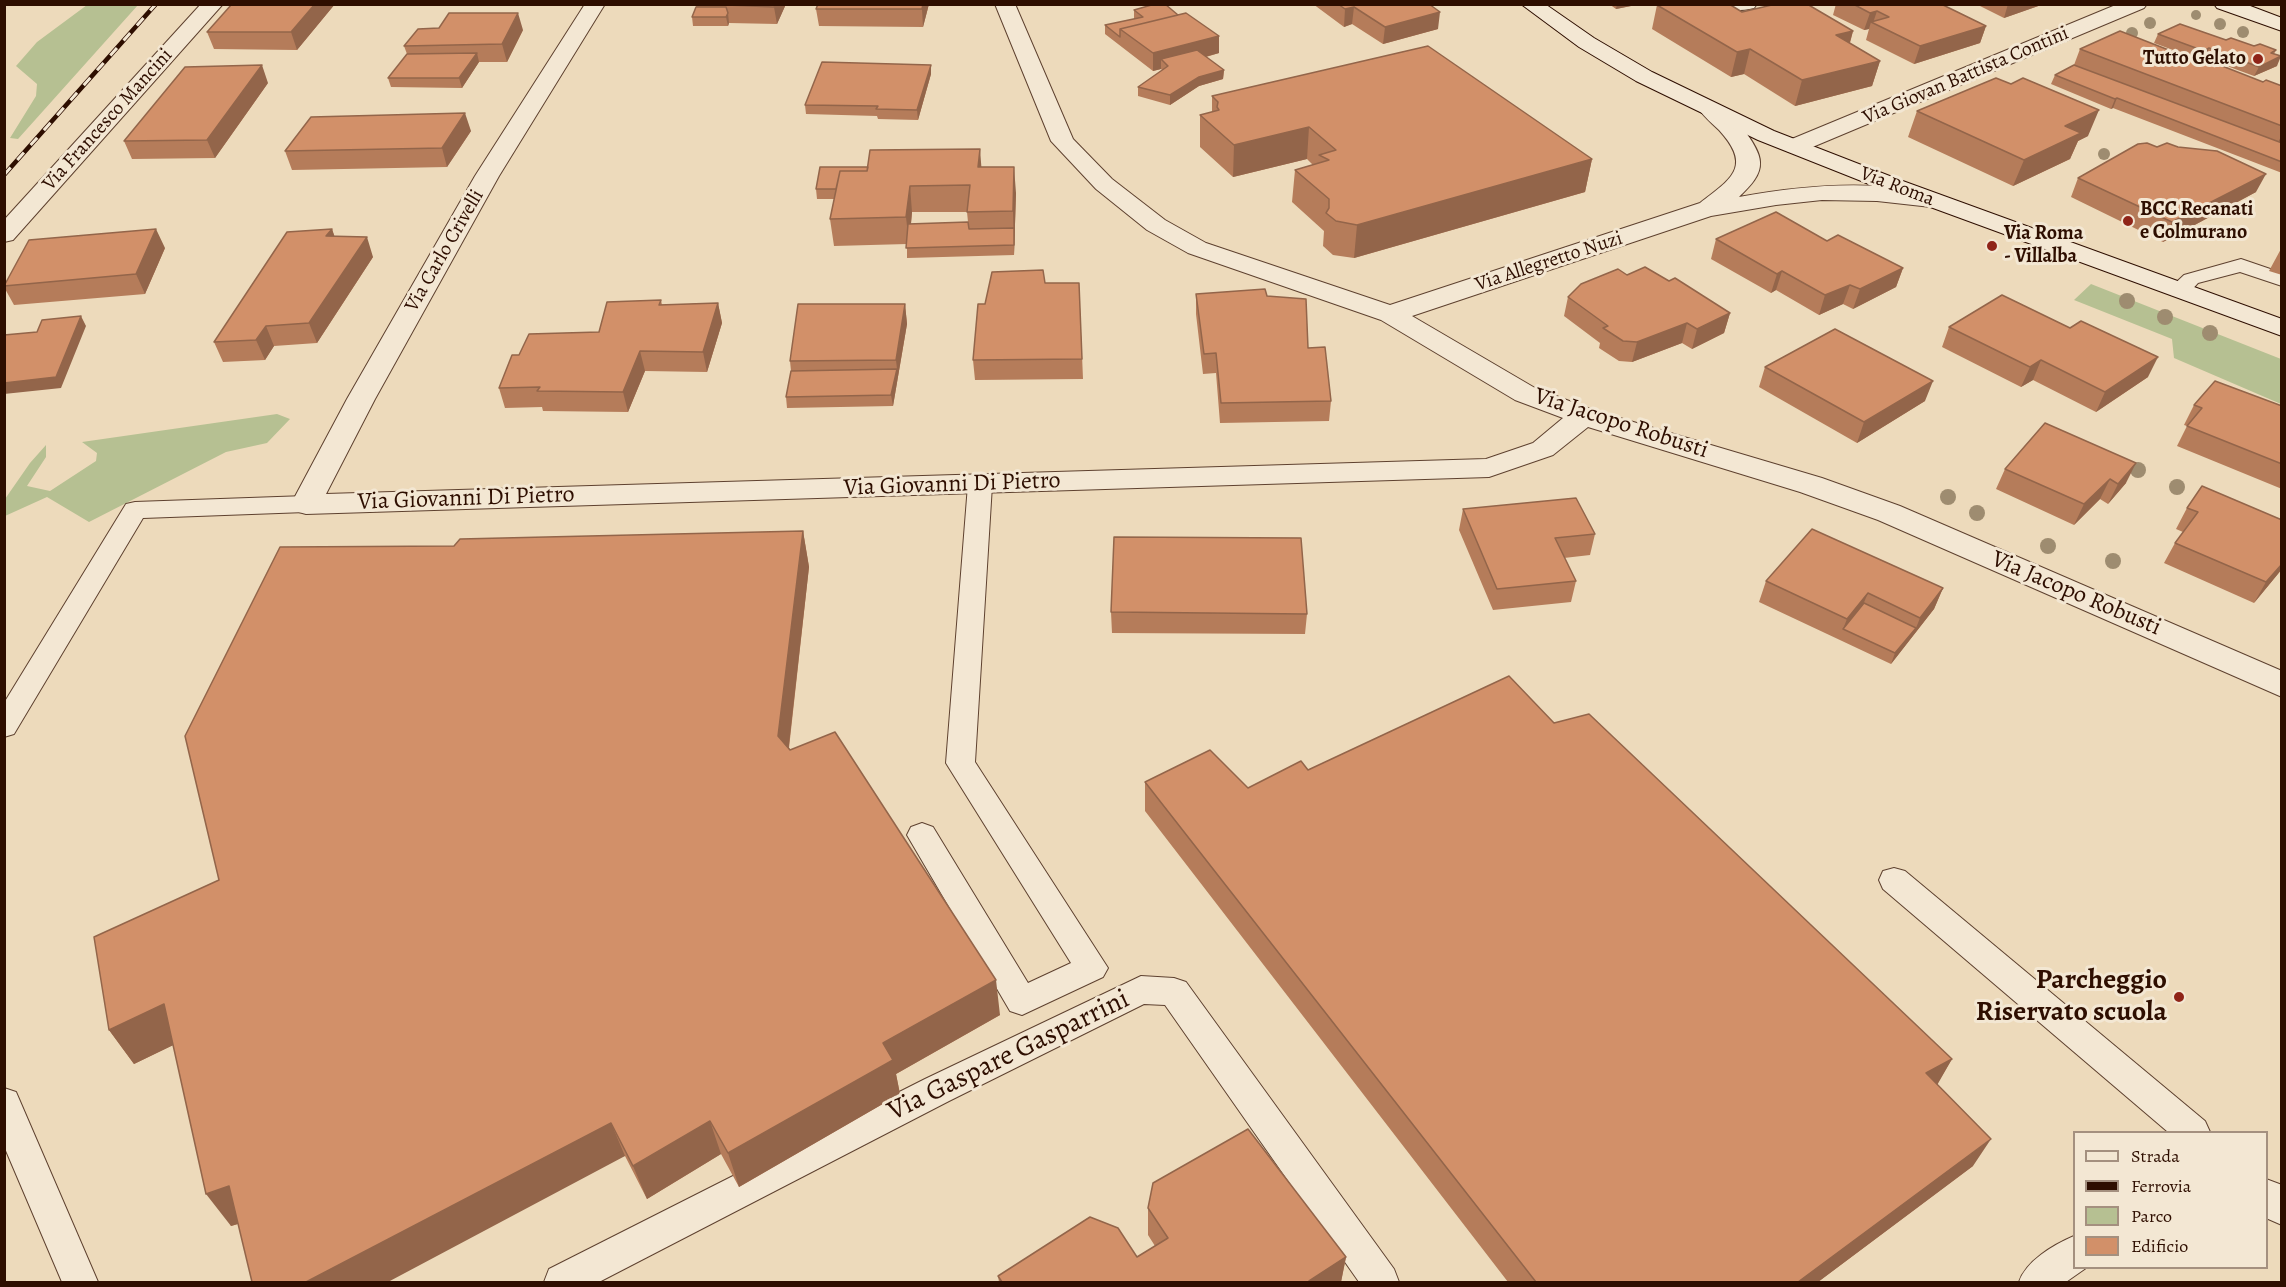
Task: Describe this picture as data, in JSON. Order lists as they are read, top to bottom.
{
  "streets": {
    "street": [
      "Via Giovan Battista Contini",
      "Via Francesco Mancini",
      "Via Roma",
      "Via Carlo Crivelli",
      "Via Allegretto Nuzi",
      "Via Jacopo Robusti",
      "Via Giovanni Di Pietro"
    ],
    "lane": ["Via Gaspare Gasparrini"]
  },
  "crossings": [
    ["Via Giovan Battista Contini", "Via Roma"],
    ["Via Roma", "Via Allegretto Nuzi"],
    ["Via Carlo Crivelli", "Via Giovanni Di Pietro"],
    ["Via Allegretto Nuzi", "Via Jacopo Robusti"],
    ["Via Jacopo Robusti", "Via Giovanni Di Pietro"]
  ],
  "places": [
    "Tutto Gelato",
    "BCC Recanati e Colmurano",
    "Via Roma - Villalba",
    "Parcheggio Riservato scuola"
  ],
  "legend": [
    "Strada",
    "Ferrovia",
    "Parco",
    "Edificio"
  ]
}
